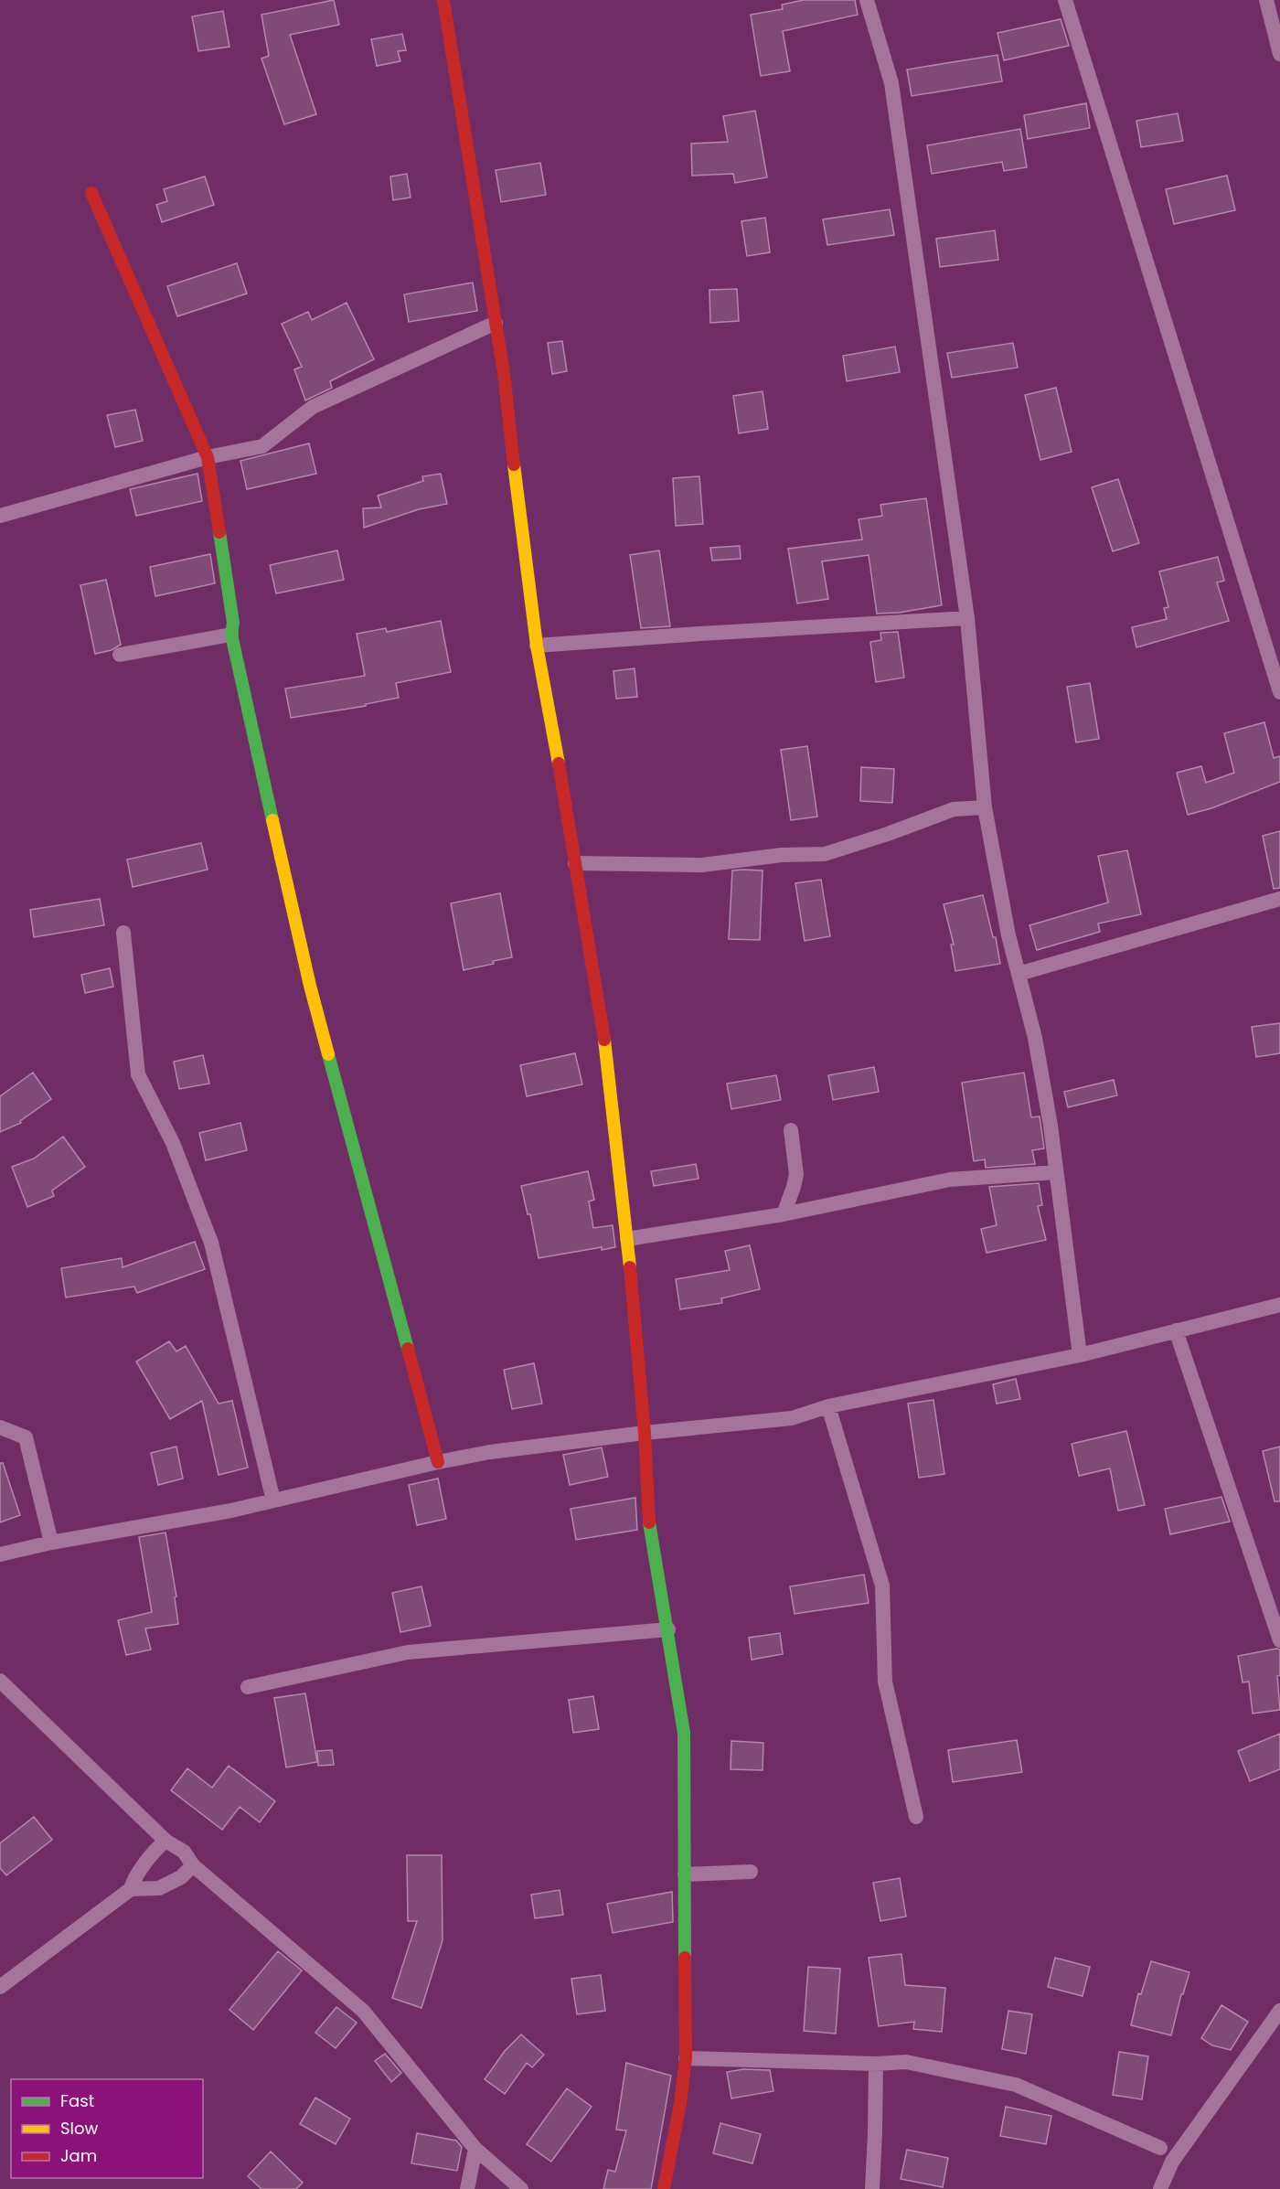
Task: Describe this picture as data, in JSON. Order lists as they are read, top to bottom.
{
  "legend": ["Fast", "Slow", "Jam"]
}
